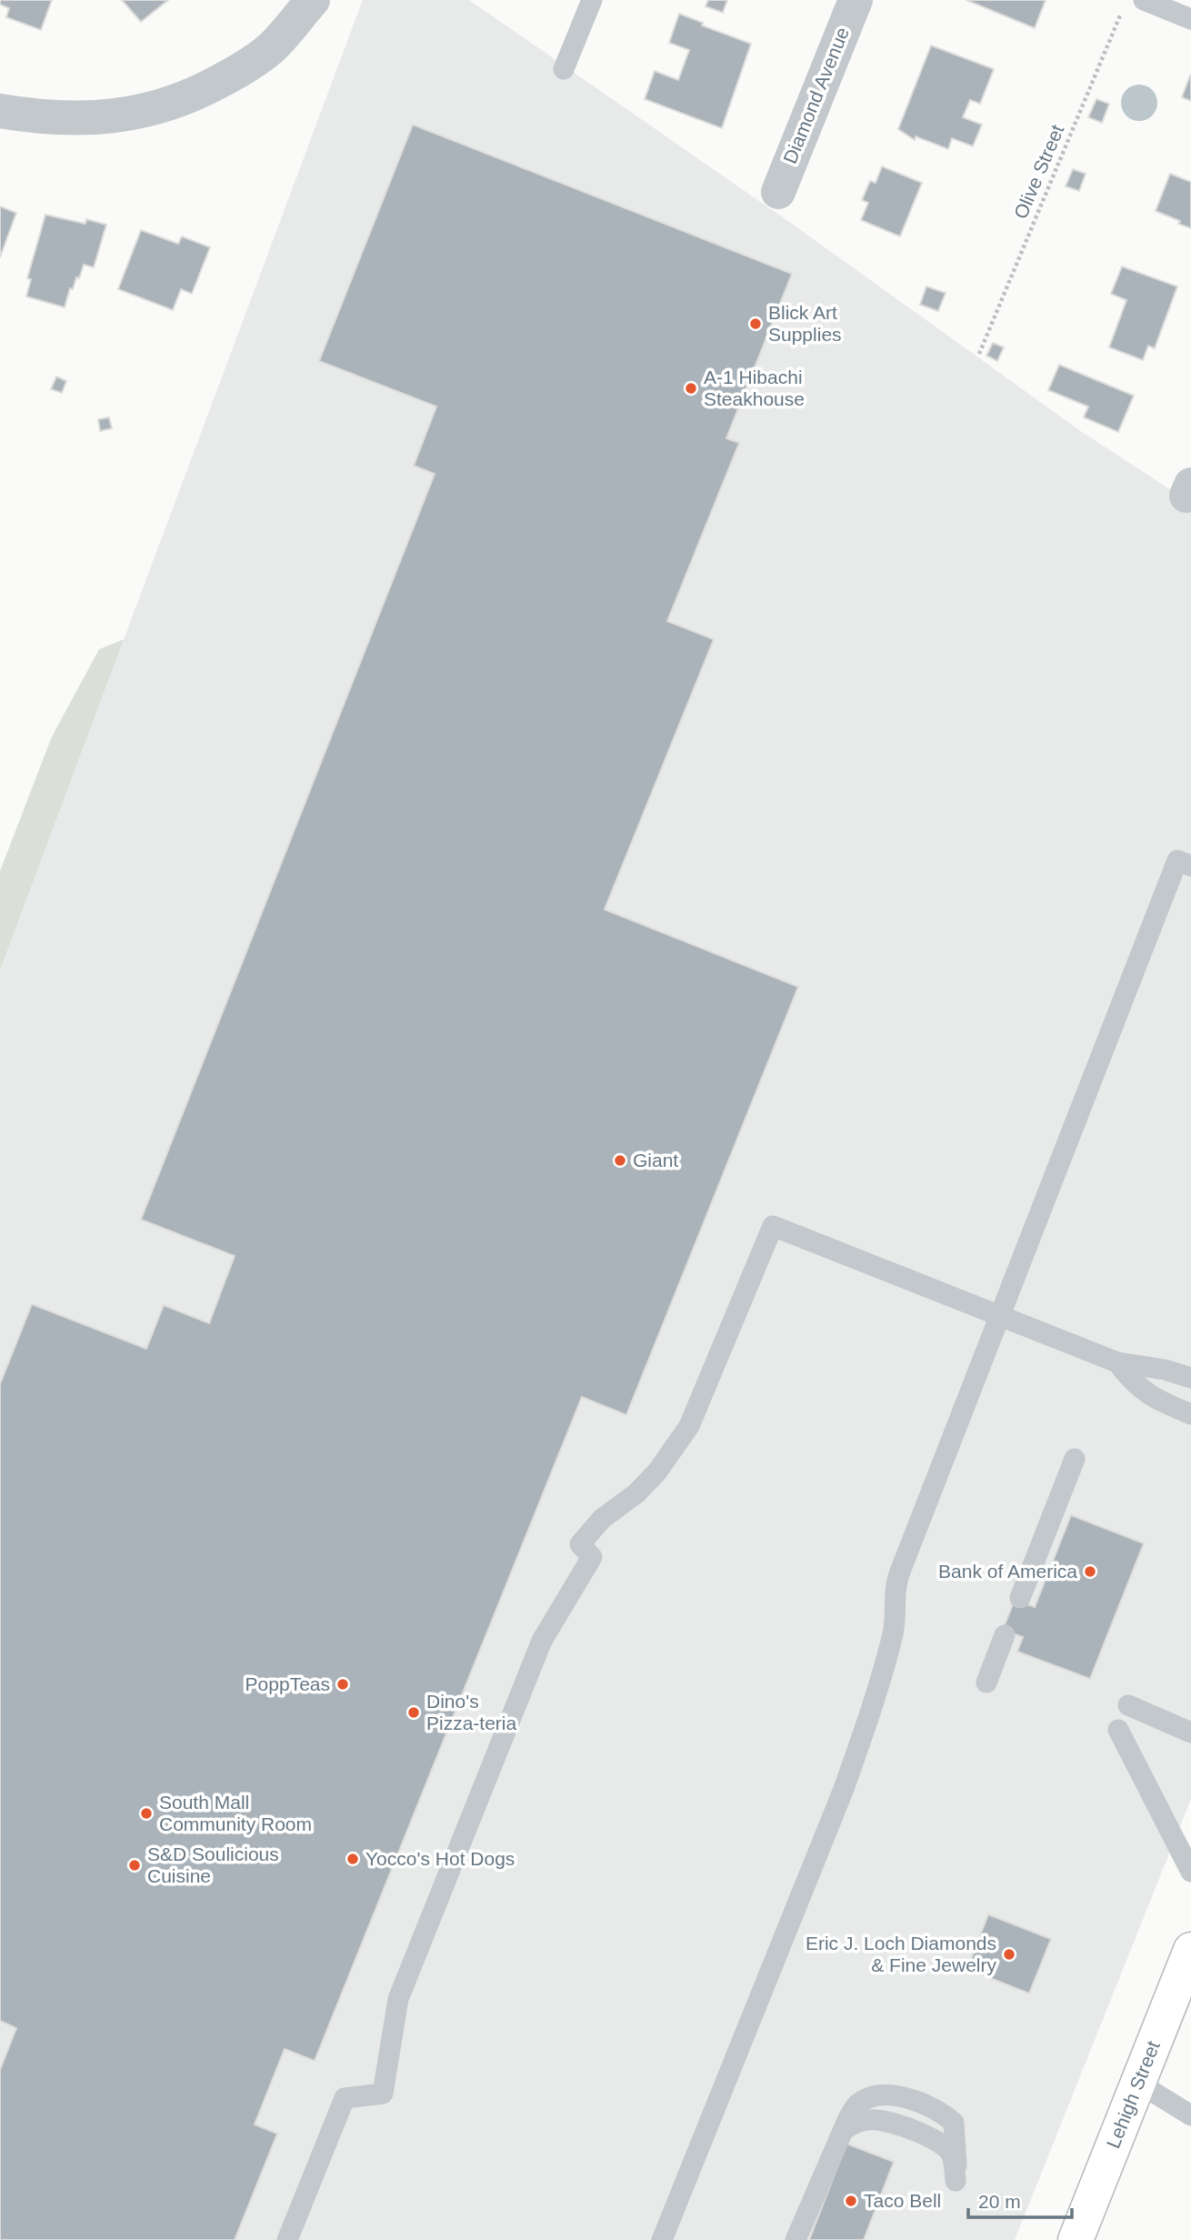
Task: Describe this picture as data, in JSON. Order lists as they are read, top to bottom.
{
  "streets": {
    "highway": ["Lehigh Street"],
    "street": ["Diamond Avenue"],
    "path": ["Olive Street"]
  },
  "places": [
    "Blick Art Supplies",
    "A-1 Hibachi Steakhouse",
    "Giant",
    "Bank of America",
    "PoppTeas",
    "Dino's Pizza-teria",
    "South Mall Community Room",
    "Yocco's Hot Dogs",
    "S&D Soulicious Cuisine",
    "Eric J. Loch Diamonds & Fine Jewelry",
    "Taco Bell"
  ],
  "scale_bar": "20 m"
}
